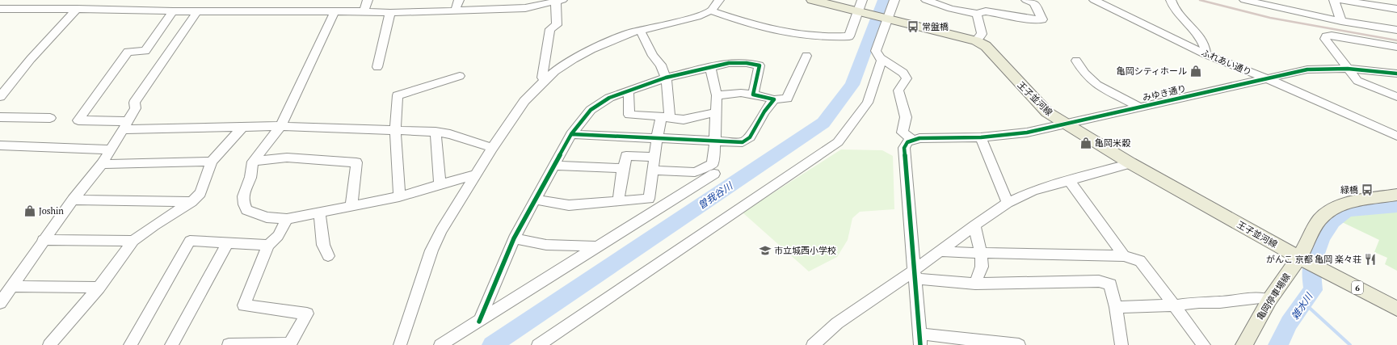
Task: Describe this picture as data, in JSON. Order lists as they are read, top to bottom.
{
  "streets": {
    "main road": ["王子並河線", "6", "亀岡停車場線"],
    "street": ["ふれあい通り", "みゆき通り"]
  },
  "crossings": [
    ["ふれあい通り", "みゆき通り"],
    ["みゆき通り", "王子並河線"],
    ["王子並河線", "6"],
    ["王子並河線", "亀岡停車場線"],
    ["6", "亀岡停車場線"]
  ],
  "water": ["曽我谷川", "雑水川"],
  "places": {
    "bus stop": ["常盤橋", "緑橋"],
    "shop": ["亀岡シティホール", "亀岡米穀", "Joshin"],
    "school or university": ["市立城西小学校"],
    "restaurant": ["がんこ 京都 亀岡 楽々荘"]
  }
}
